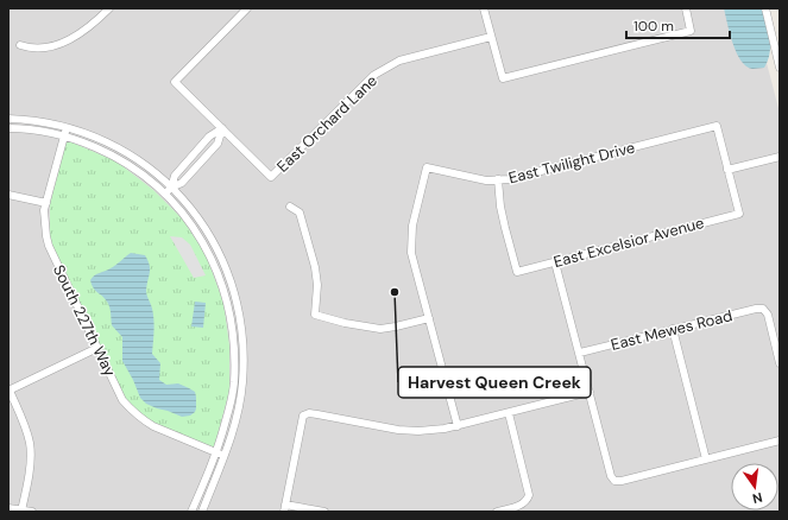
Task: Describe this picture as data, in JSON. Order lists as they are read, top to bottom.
{
  "streets": {
    "street": [
      "East Orchard Lane",
      "East Twilight Drive",
      "East Excelsior Avenue",
      "South 227th Way",
      "East Mewes Road"
    ]
  },
  "crossings": [
    ["East Twilight Drive", "East Excelsior Avenue"]
  ],
  "places": ["Harvest Queen Creek"],
  "scale_bar": "100 m",
  "north": "bottom"
}
